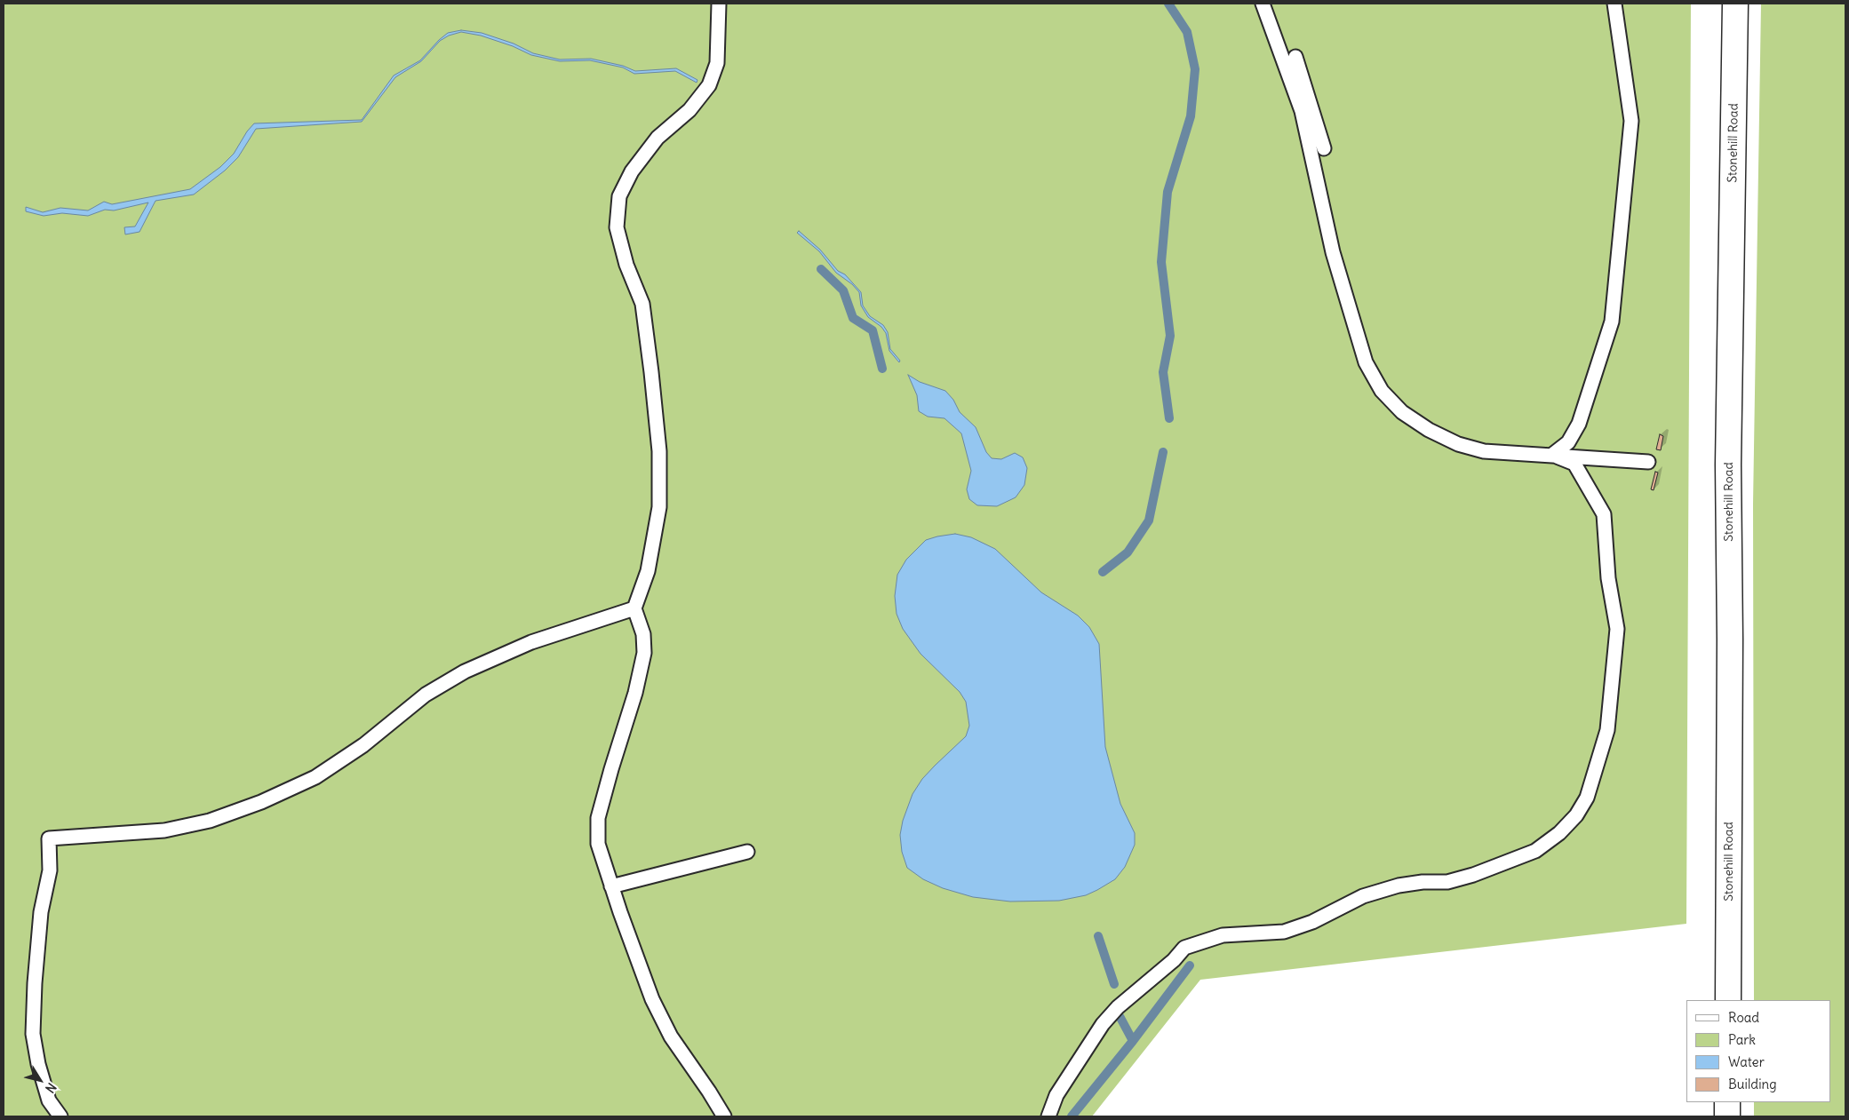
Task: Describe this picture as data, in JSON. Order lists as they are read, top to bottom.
{
  "streets": {
    "street": ["Stonehill Road"]
  },
  "legend": [
    "Road",
    "Park",
    "Water",
    "Building"
  ],
  "north": "bottom right"
}
